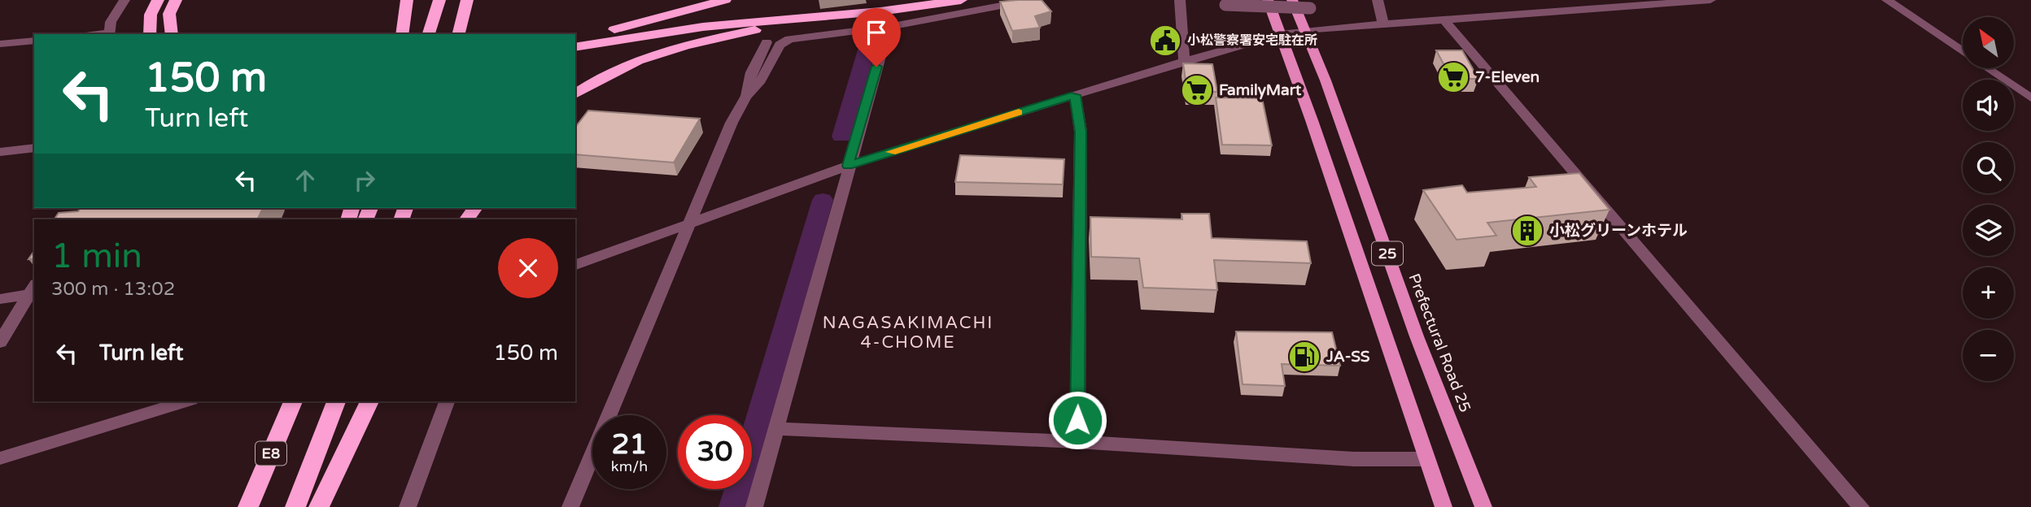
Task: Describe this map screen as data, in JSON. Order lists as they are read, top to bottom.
{
  "streets": {
    "highway": ["E8"],
    "main road": ["25", "Prefectural Road 25"]
  },
  "districts": ["NAGASAKIMACHI 4-CHOME"],
  "places": {
    "public building": ["小松警察署安宅駐在所"],
    "supermarket": ["7-Eleven", "FamilyMart"],
    "building": ["小松グリーンホテル"],
    "fuel station": ["JA-SS"]
  },
  "north": "top left",
  "page": {
    "map_buttons": ["+", "−"],
    "turn": ["150 m", "Turn left"],
    "heading": ["1 min", "300 m · 13:02"],
    "list": [
      {
        "name": "Turn left",
        "value": "150 m"
      }
    ],
    "speed": "21 km/h",
    "limit": "30"
  }
}
